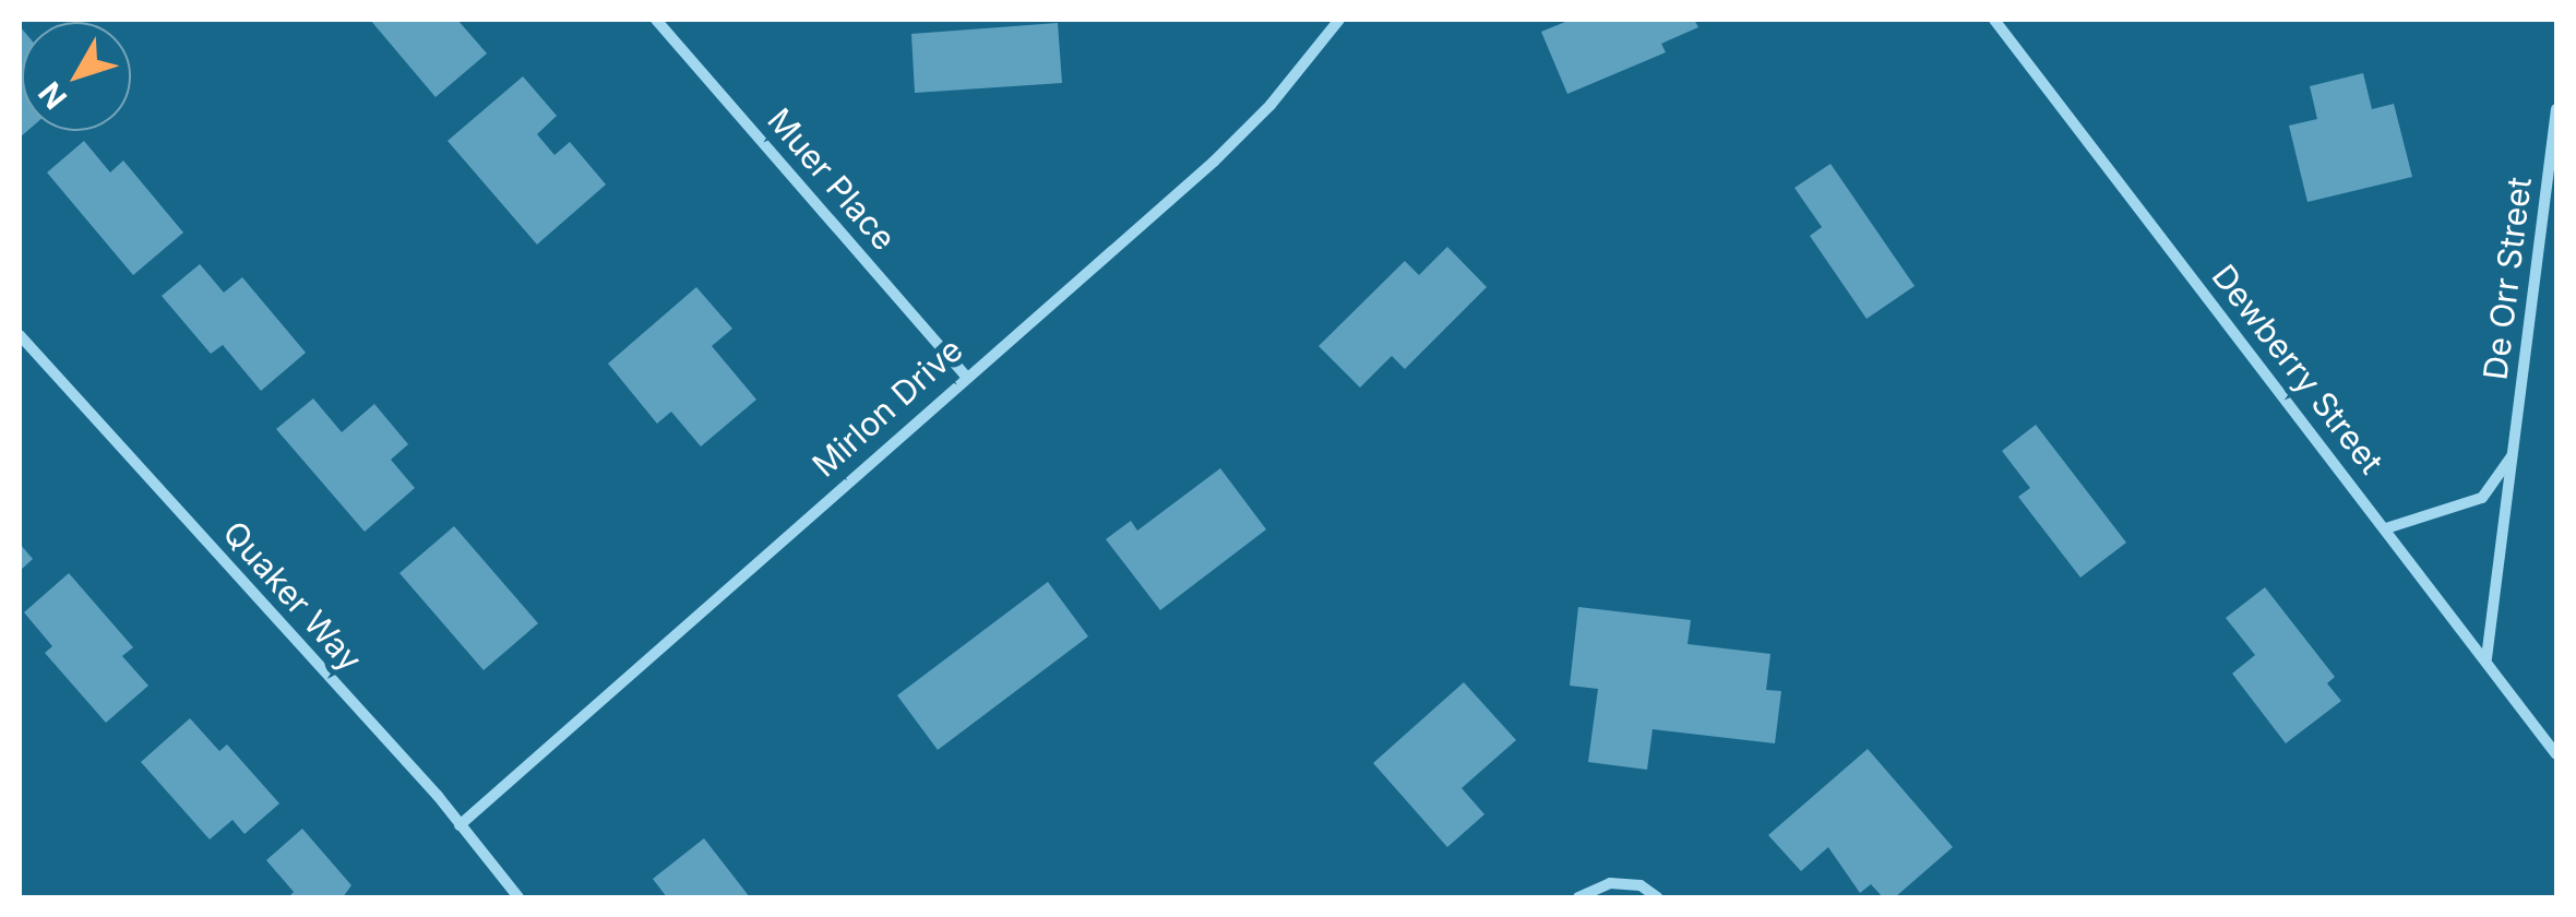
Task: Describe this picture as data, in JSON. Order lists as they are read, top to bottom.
{
  "streets": {
    "street": [
      "Muer Place",
      "De Orr Street",
      "Dewberry Street",
      "Mirlon Drive",
      "Quaker Way"
    ]
  },
  "crossings": [
    ["Muer Place", "Mirlon Drive"],
    ["De Orr Street", "Dewberry Street"],
    ["Mirlon Drive", "Quaker Way"]
  ],
  "north": "bottom left"
}
